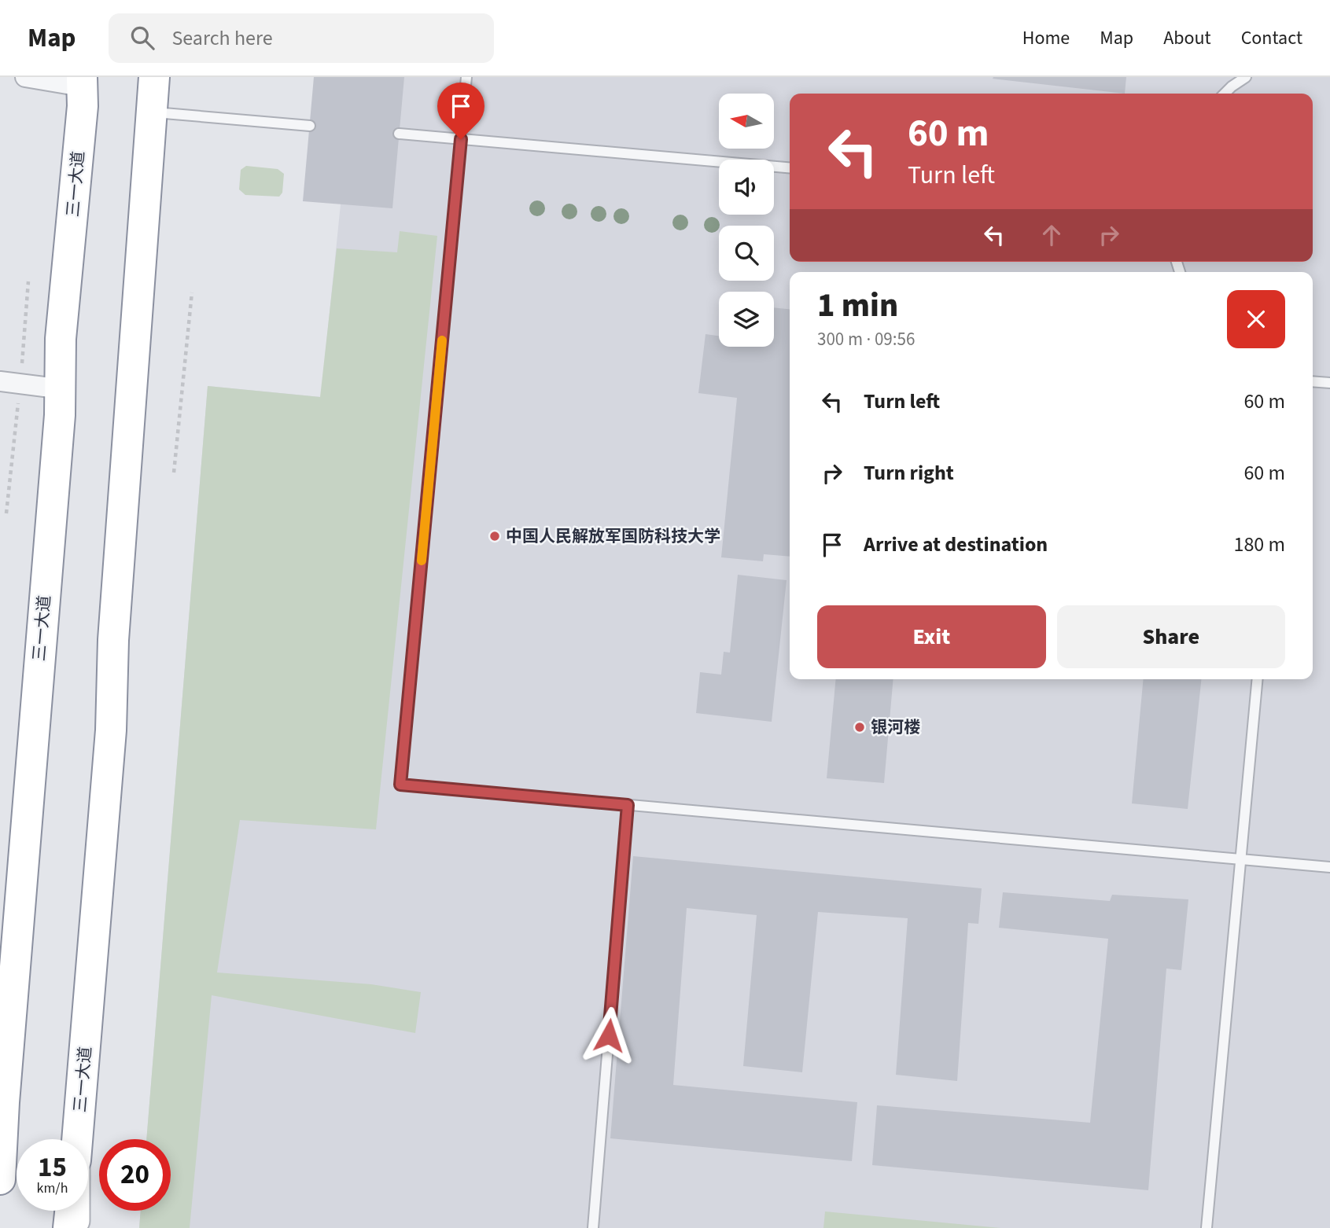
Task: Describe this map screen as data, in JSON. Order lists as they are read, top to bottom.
{
  "streets": {
    "highway": ["三一大道"]
  },
  "places": ["中国人民解放军国防科技大学", "银河楼"],
  "north": "left",
  "page": {
    "header": "Map",
    "search": "Search here",
    "nav": [
      "Home",
      "Map",
      "About",
      "Contact"
    ],
    "turn": ["60 m", "Turn left"],
    "heading": ["1 min", "300 m · 09:56"],
    "list": [
      {
        "name": "Turn left",
        "value": "60 m"
      },
      {
        "name": "Turn right",
        "value": "60 m"
      },
      {
        "name": "Arrive at destination",
        "value": "180 m"
      }
    ],
    "buttons": ["Exit", "Share"],
    "speed": "15 km/h",
    "limit": "20"
  }
}
